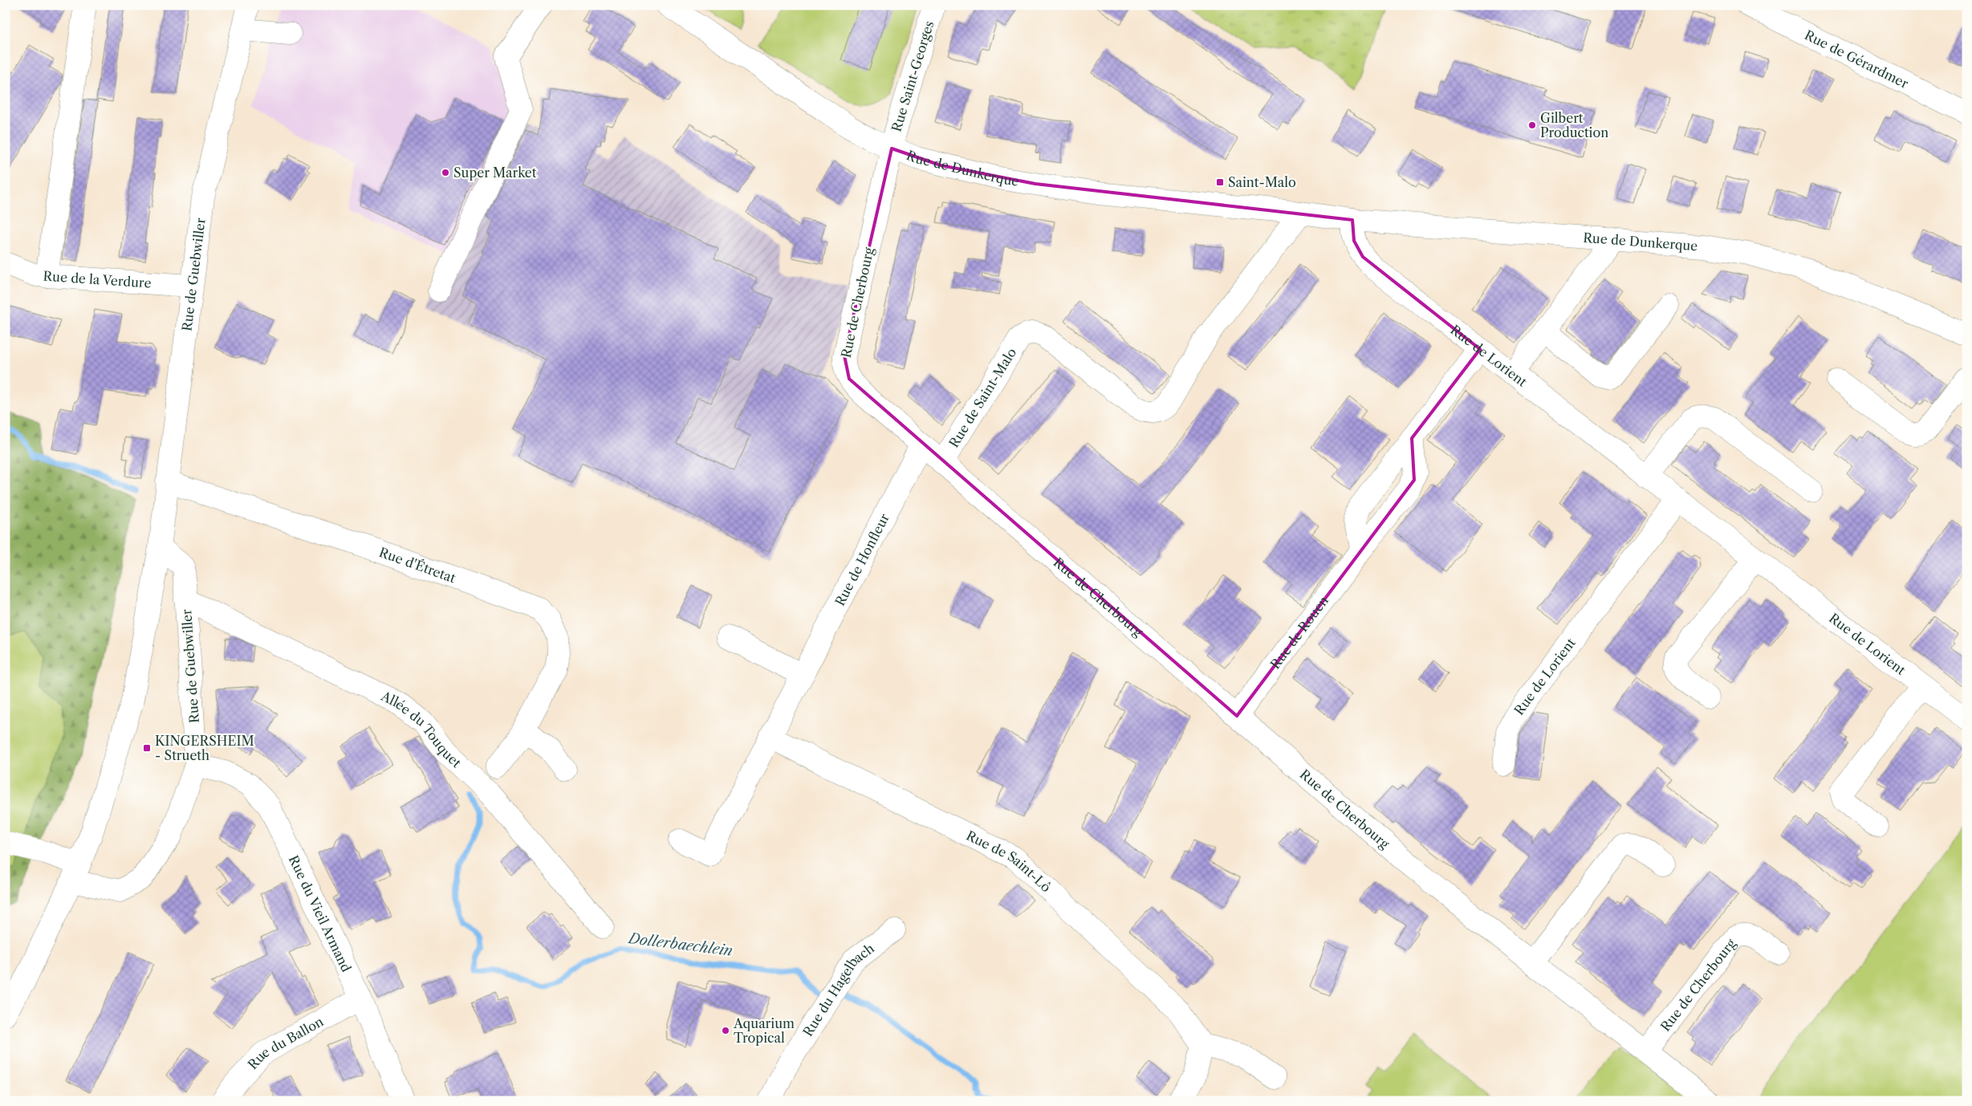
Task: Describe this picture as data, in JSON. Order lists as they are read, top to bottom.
{
  "streets": {
    "street": [
      "Rue de Gérardmer",
      "Rue Saint-Georges",
      "Rue de Dunkerque",
      "Rue de Guebwiller",
      "Rue de la Verdure",
      "Rue de Cherbourg",
      "Rue de Lorient",
      "Rue de Saint-Malo",
      "Rue de Honfleur",
      "Rue d'Étretat",
      "Rue de Rouen",
      "Allée du Touquet",
      "Rue de Saint-Lô",
      "Rue du Vieil Armand",
      "Rue du Hagelbach",
      "Rue du Ballon"
    ]
  },
  "crossings": [
    ["Rue Saint-Georges", "Rue de Dunkerque"],
    ["Rue Saint-Georges", "Rue de Cherbourg"],
    ["Rue de Dunkerque", "Rue de Cherbourg"],
    ["Rue de Dunkerque", "Rue de Lorient"],
    ["Rue de Dunkerque", "Rue de Saint-Malo"],
    ["Rue de Guebwiller", "Rue de la Verdure"],
    ["Rue de Guebwiller", "Rue d'Étretat"],
    ["Rue de Guebwiller", "Allée du Touquet"],
    ["Rue de Guebwiller", "Rue du Vieil Armand"],
    ["Rue de Cherbourg", "Rue de Saint-Malo"],
    ["Rue de Cherbourg", "Rue de Honfleur"],
    ["Rue de Cherbourg", "Rue de Rouen"],
    ["Rue de Lorient", "Rue de Rouen"],
    ["Rue de Honfleur", "Rue de Saint-Lô"],
    ["Rue du Vieil Armand", "Rue du Ballon"]
  ],
  "water": ["Dollerbaechlein"],
  "places": {
    "other": ["Gilbert Production", "Super Market", "Aquarium Tropical"],
    "transit": ["Saint-Malo", "KINGERSHEIM - Strueth"]
  }
}
